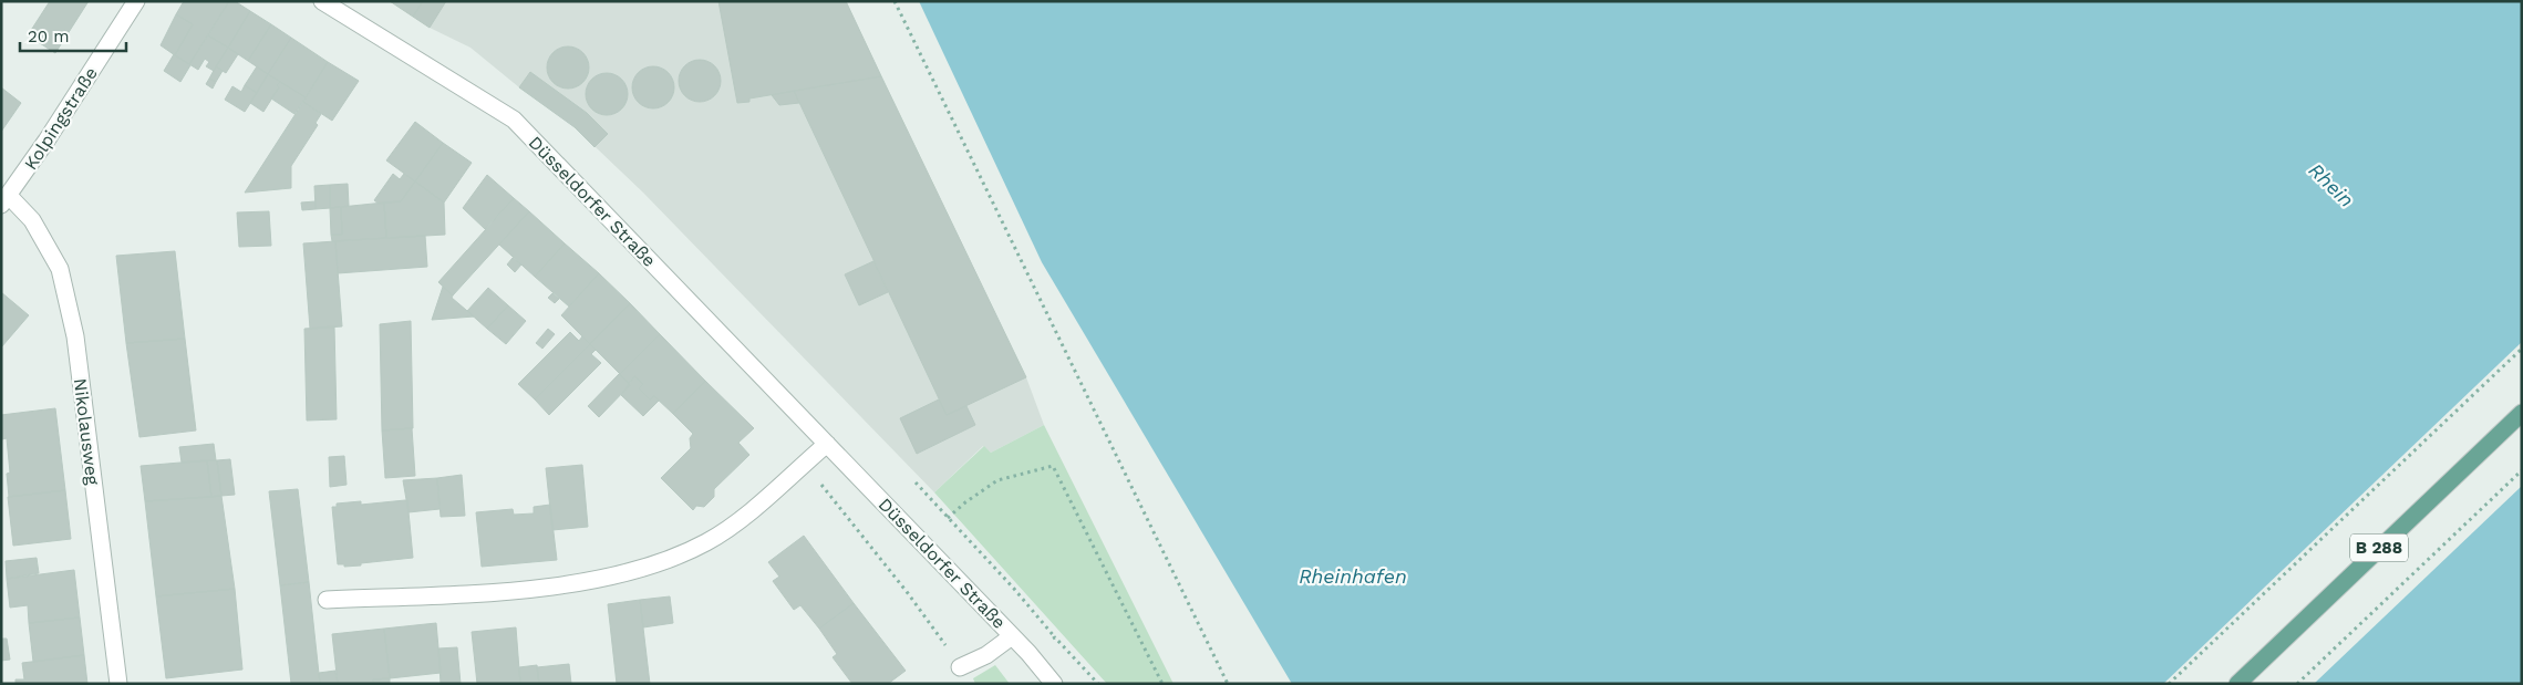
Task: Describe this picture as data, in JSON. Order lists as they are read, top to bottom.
{
  "streets": {
    "main road": ["B 288"],
    "street": ["Kolpingstraße", "Düsseldorfer Straße", "Nikolausweg"]
  },
  "crossings": [
    ["Kolpingstraße", "Nikolausweg"]
  ],
  "water": ["Rhein", "Rheinhafen"],
  "scale_bar": "20 m"
}
